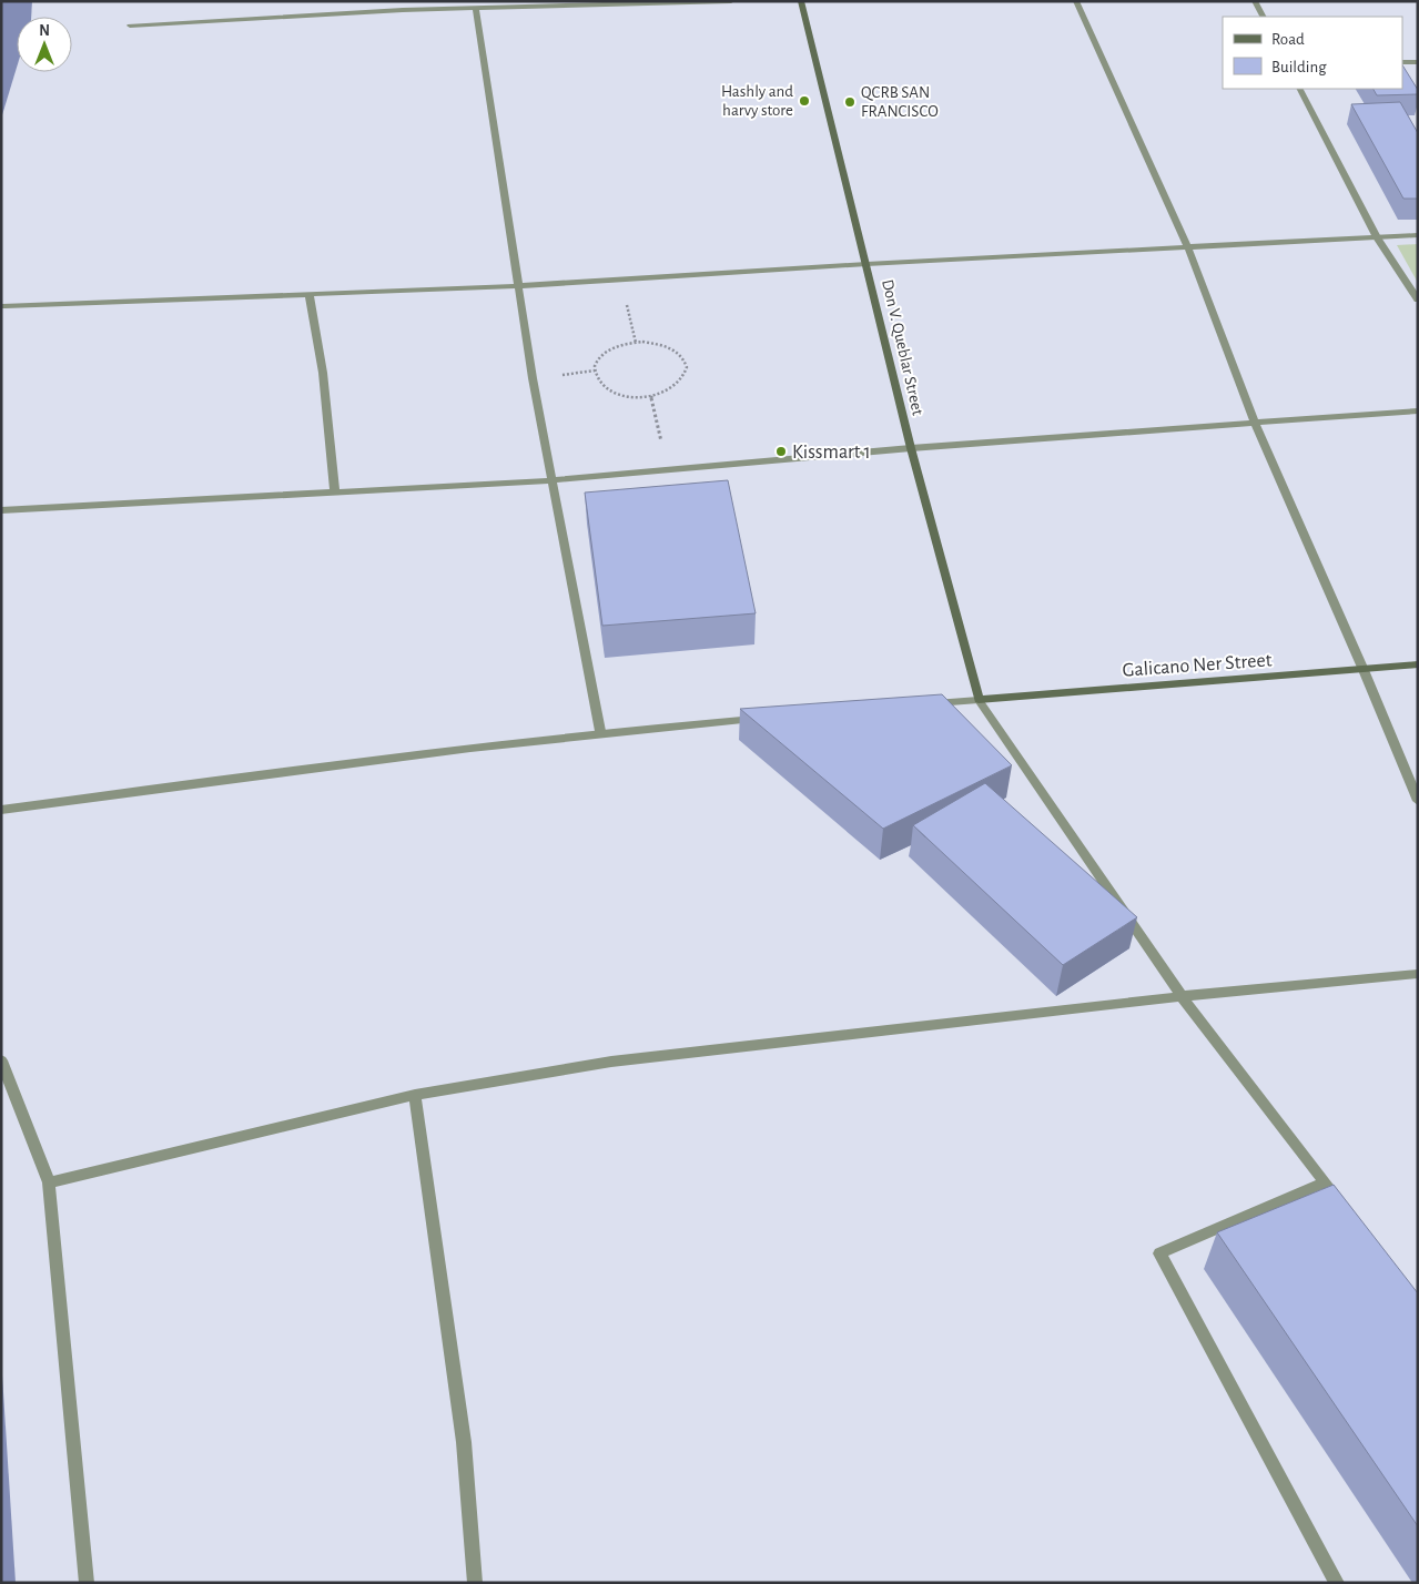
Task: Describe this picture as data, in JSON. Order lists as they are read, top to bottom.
{
  "streets": {
    "main road": ["Don V. Queblar Street", "Galicano Ner Street"]
  },
  "crossings": [
    ["Don V. Queblar Street", "Galicano Ner Street"]
  ],
  "places": ["Hashly and harvy store", "QCRB SAN FRANCISCO", "Kissmart 1"],
  "legend": ["Road", "Building"],
  "north": "top"
}
